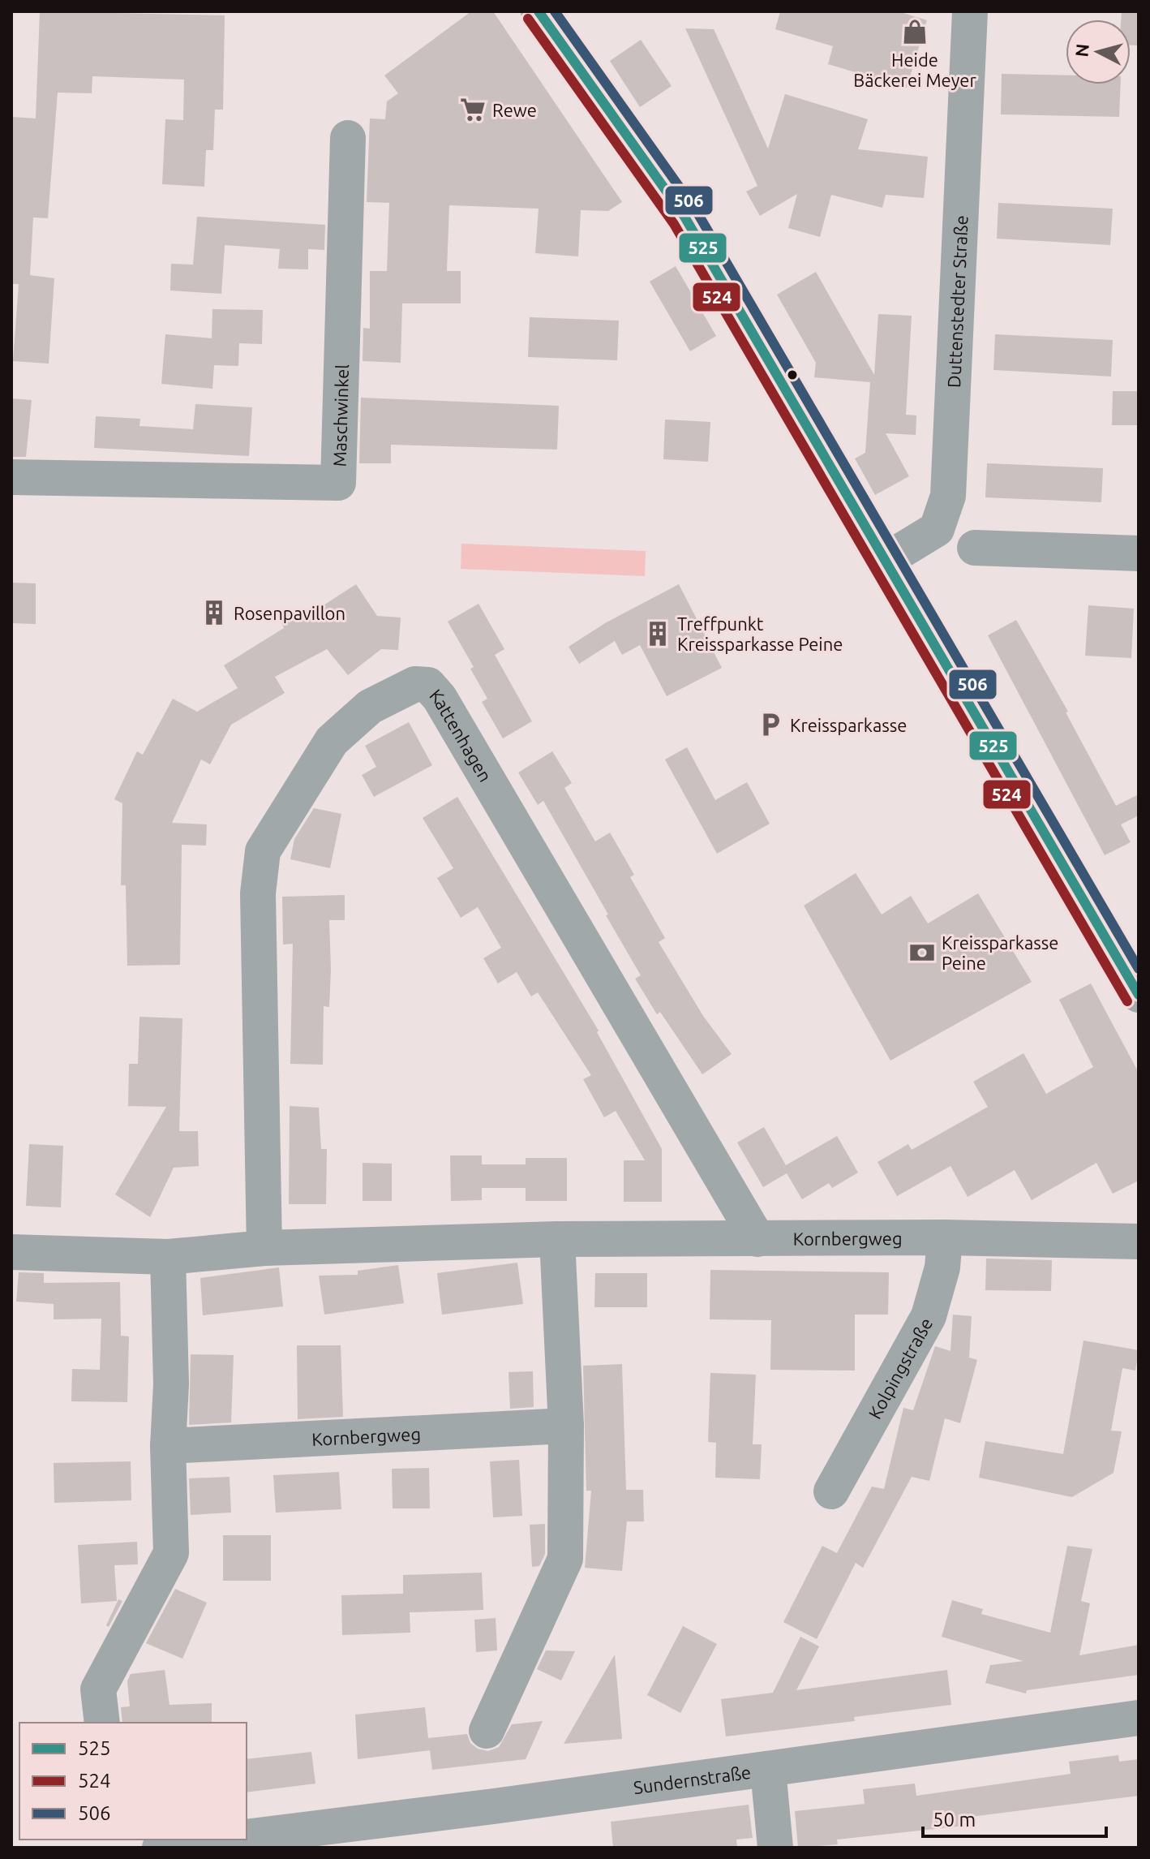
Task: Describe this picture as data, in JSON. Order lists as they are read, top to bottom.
{
  "streets": {
    "street": [
      "Duttenstedter Straße",
      "Maschwinkel",
      "Kattenhagen",
      "Kornbergweg",
      "Kolpingstraße",
      "Sundernstraße"
    ]
  },
  "crossings": [
    ["Kattenhagen", "Kornbergweg"],
    ["Kornbergweg", "Kolpingstraße"]
  ],
  "places": {
    "shop": ["Heide Bäckerei Meyer"],
    "supermarket": ["Rewe"],
    "building": ["Rosenpavillon", "Treffpunkt Kreissparkasse Peine"],
    "parking": ["Kreissparkasse"],
    "bank": ["Kreissparkasse Peine"]
  },
  "lines": ["transit line 525", "transit line 506", "transit line 524"],
  "legend": ["525", "524", "506"],
  "scale_bar": "50 m",
  "north": "left"
}
